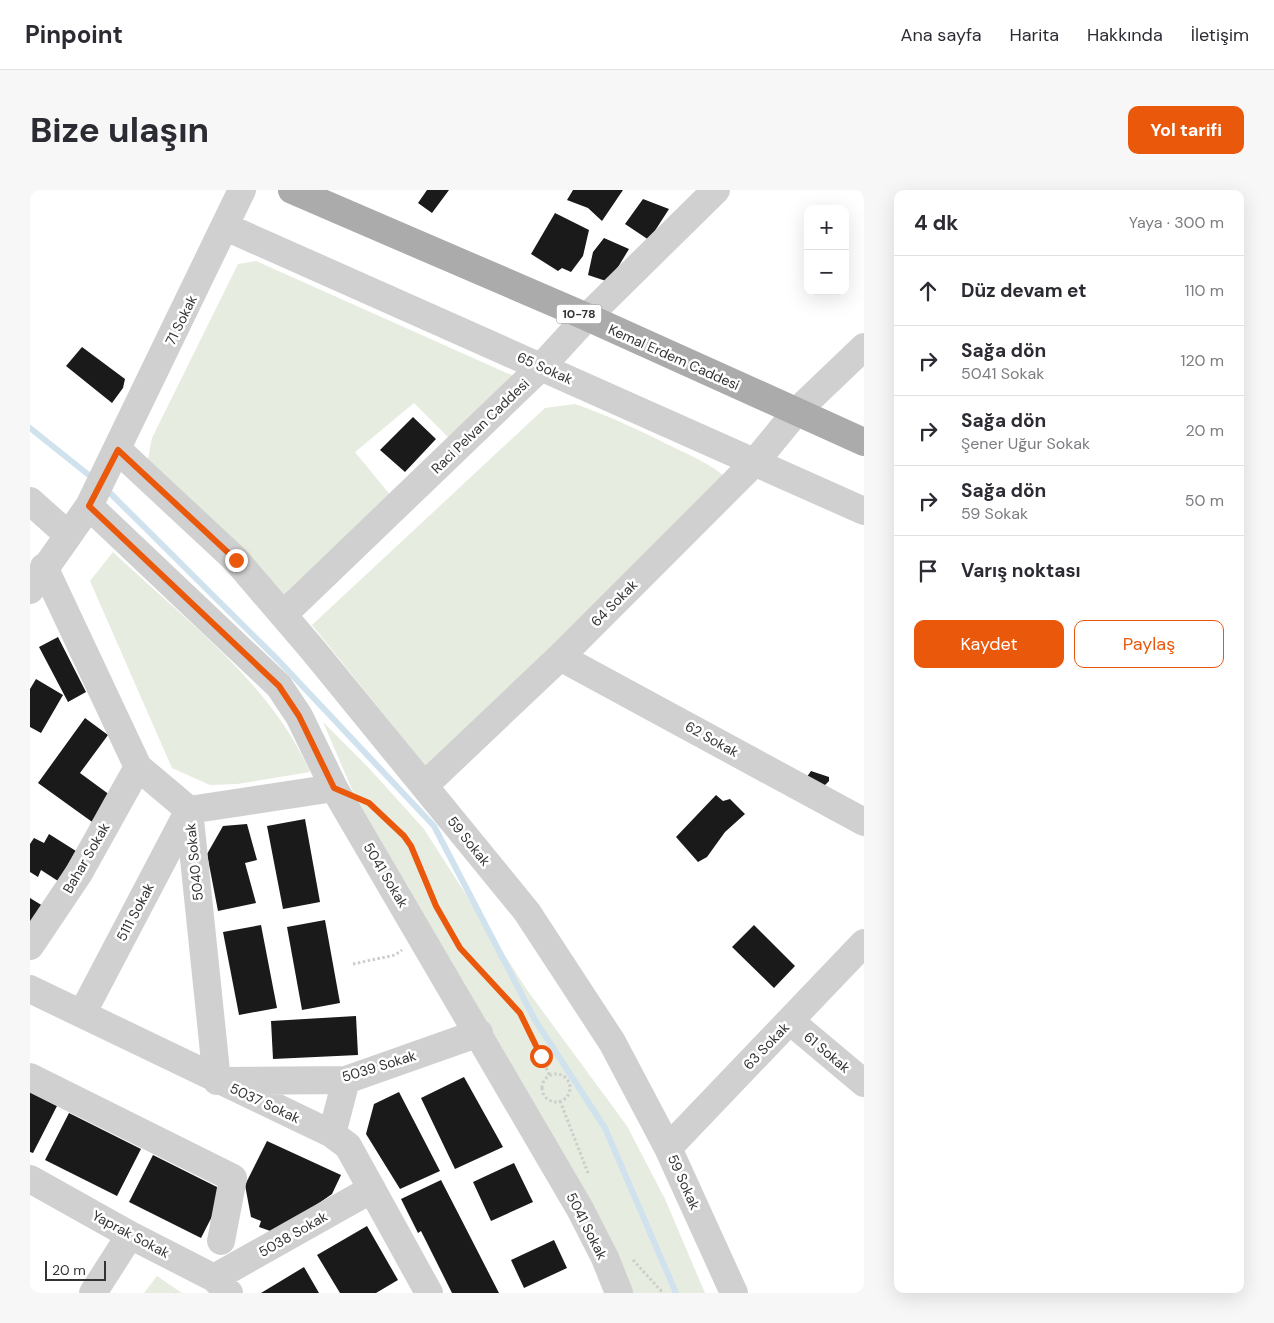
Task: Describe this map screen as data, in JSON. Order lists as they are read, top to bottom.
{
  "streets": {
    "main road": ["10-78", "Kemal Erdem Caddesi"],
    "street": [
      "71 Sokak",
      "65 Sokak",
      "Raci Pelvan Caddesi",
      "64 Sokak",
      "62 Sokak",
      "59 Sokak",
      "Bahar Sokak",
      "5040 Sokak",
      "5041 Sokak",
      "5111 Sokak",
      "63 Sokak",
      "61 Sokak",
      "5039 Sokak",
      "5037 Sokak",
      "Yaprak Sokak",
      "5038 Sokak"
    ]
  },
  "crossings": [
    ["71 Sokak", "65 Sokak"],
    ["71 Sokak", "59 Sokak"],
    ["71 Sokak", "5040 Sokak"],
    ["71 Sokak", "5041 Sokak"],
    ["Kemal Erdem Caddesi", "Raci Pelvan Caddesi"],
    ["Kemal Erdem Caddesi", "64 Sokak"],
    ["65 Sokak", "Raci Pelvan Caddesi"],
    ["65 Sokak", "64 Sokak"],
    ["Raci Pelvan Caddesi", "59 Sokak"],
    ["64 Sokak", "62 Sokak"],
    ["64 Sokak", "59 Sokak"],
    ["59 Sokak", "63 Sokak"],
    ["Bahar Sokak", "5040 Sokak"],
    ["5040 Sokak", "5111 Sokak"],
    ["5040 Sokak", "5039 Sokak"],
    ["5040 Sokak", "5037 Sokak"],
    ["5041 Sokak", "5039 Sokak"],
    ["5111 Sokak", "5037 Sokak"],
    ["63 Sokak", "61 Sokak"],
    ["5039 Sokak", "5037 Sokak"],
    ["5037 Sokak", "5038 Sokak"],
    ["Yaprak Sokak", "5038 Sokak"]
  ],
  "scale_bar": "20 m",
  "page": {
    "header": "Pinpoint",
    "nav": [
      "Ana sayfa",
      "Harita",
      "Hakkında",
      "İletişim"
    ],
    "buttons": [
      "Yol tarifi",
      ["Kaydet", "Paylaş"]
    ],
    "title": "Bize ulaşın",
    "heading": ["4 dk", "Yaya · 300 m"],
    "map_buttons": ["+", "−"],
    "list": [
      ["Düz devam et", "110 m"],
      ["Sağa dön", "5041 Sokak", "120 m"],
      ["Sağa dön", "Şener Uğur Sokak", "20 m"],
      ["Sağa dön", "59 Sokak", "50 m"],
      "Varış noktası"
    ],
    "scale": "20 m"
  }
}
